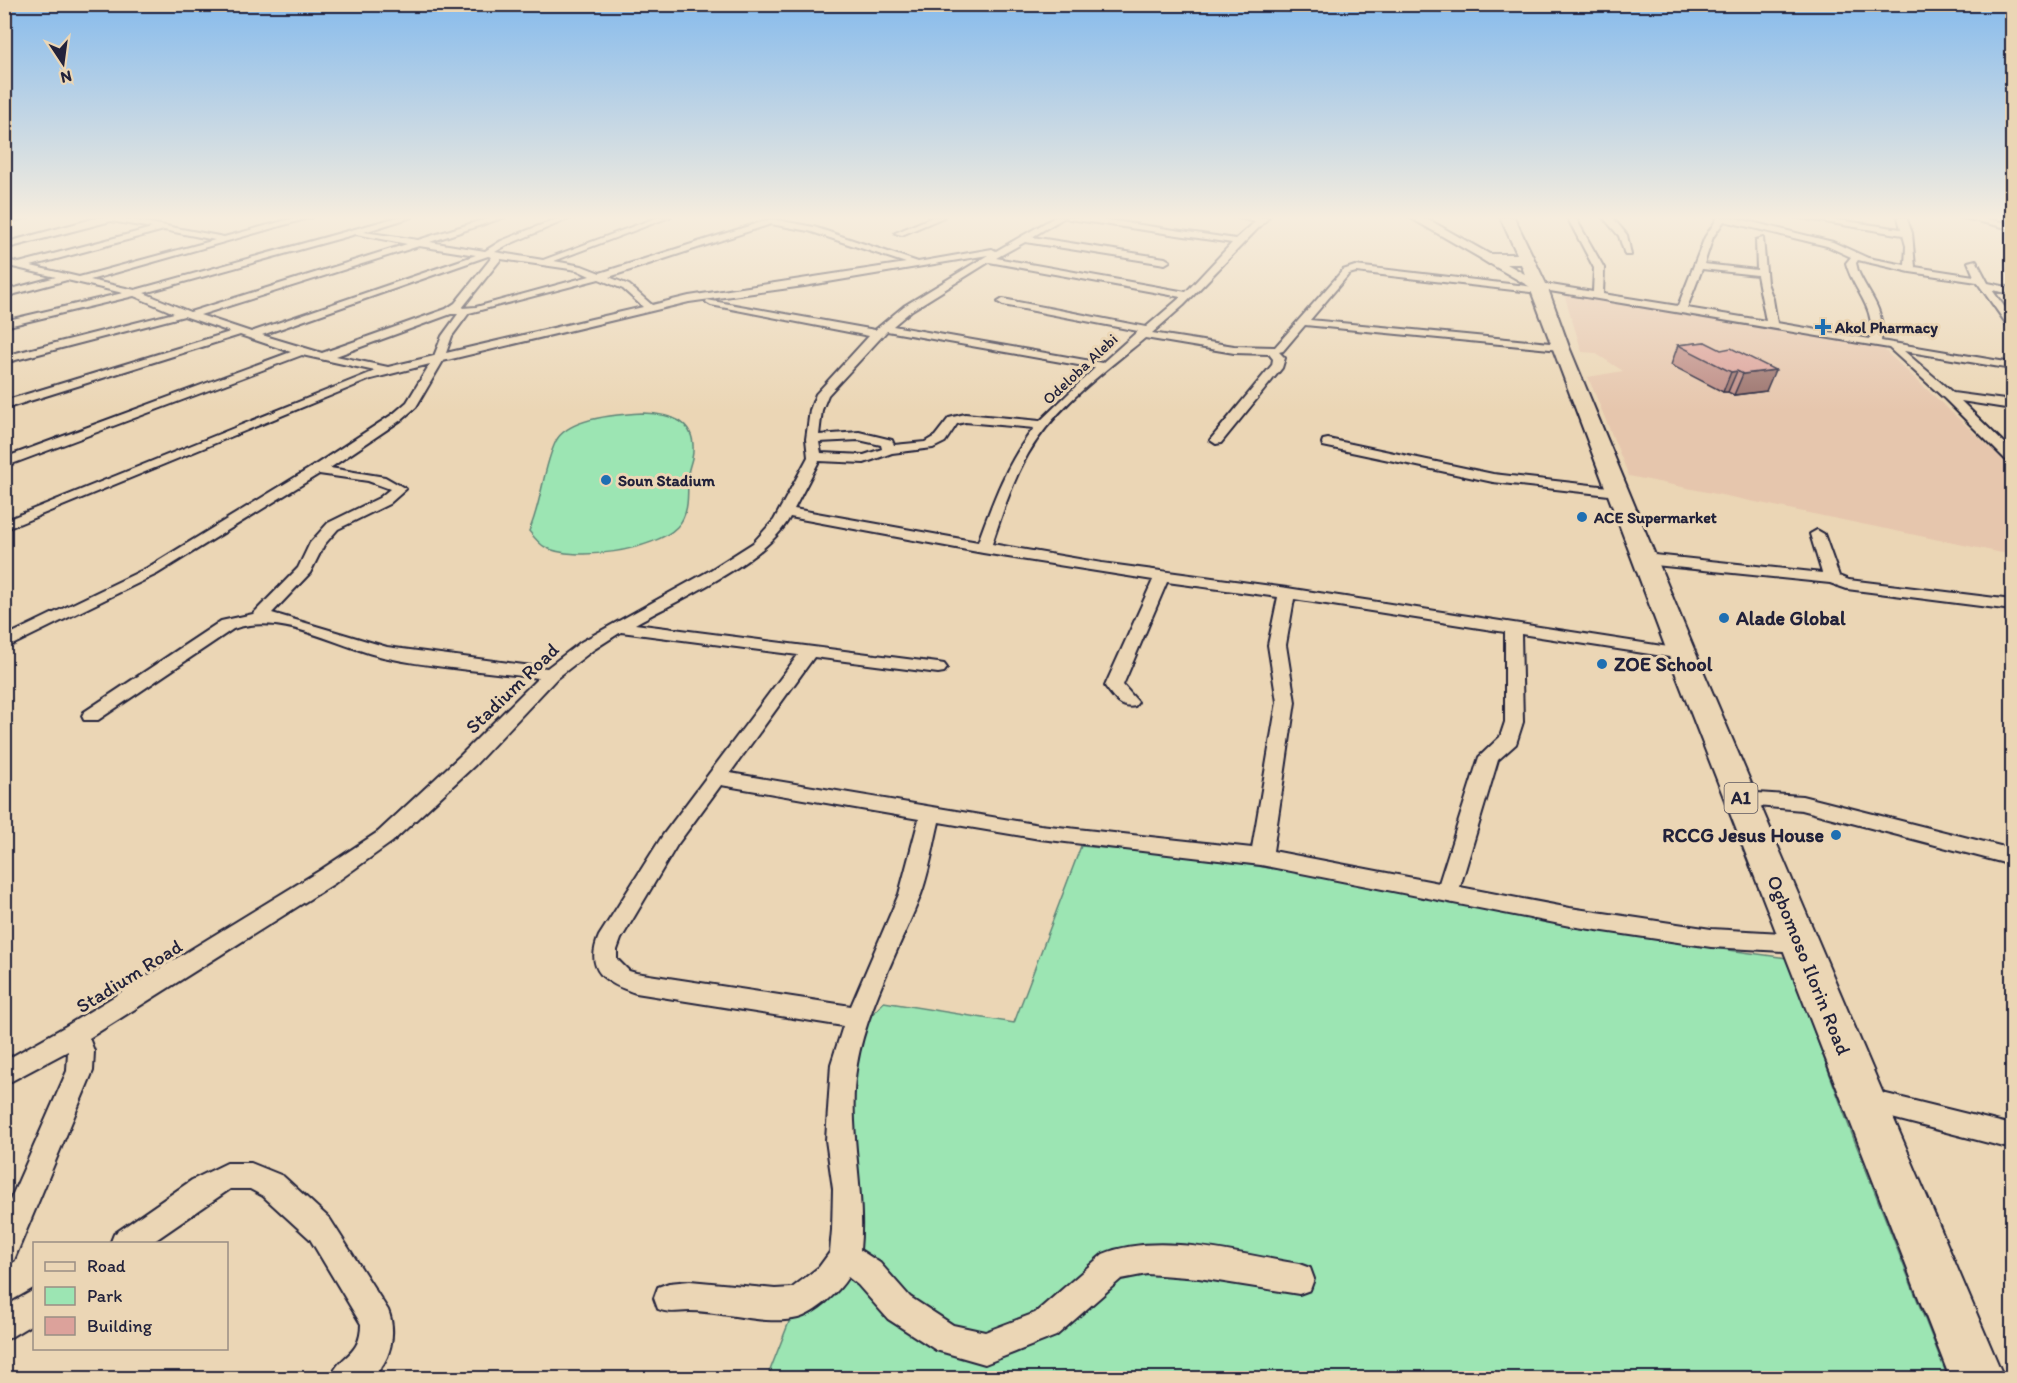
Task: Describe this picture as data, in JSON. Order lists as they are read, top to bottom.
{
  "streets": {
    "highway": ["A1", "Ogbomoso Ilorin Road"],
    "street": ["Odeloba Alebi", "Stadium Road"]
  },
  "places": {
    "health": ["Akol Pharmacy"],
    "other": [
      "Soun Stadium",
      "ACE Supermarket",
      "Alade Global",
      "ZOE School",
      "RCCG Jesus House"
    ]
  },
  "legend": ["Road", "Park", "Building"],
  "north": "bottom"
}
